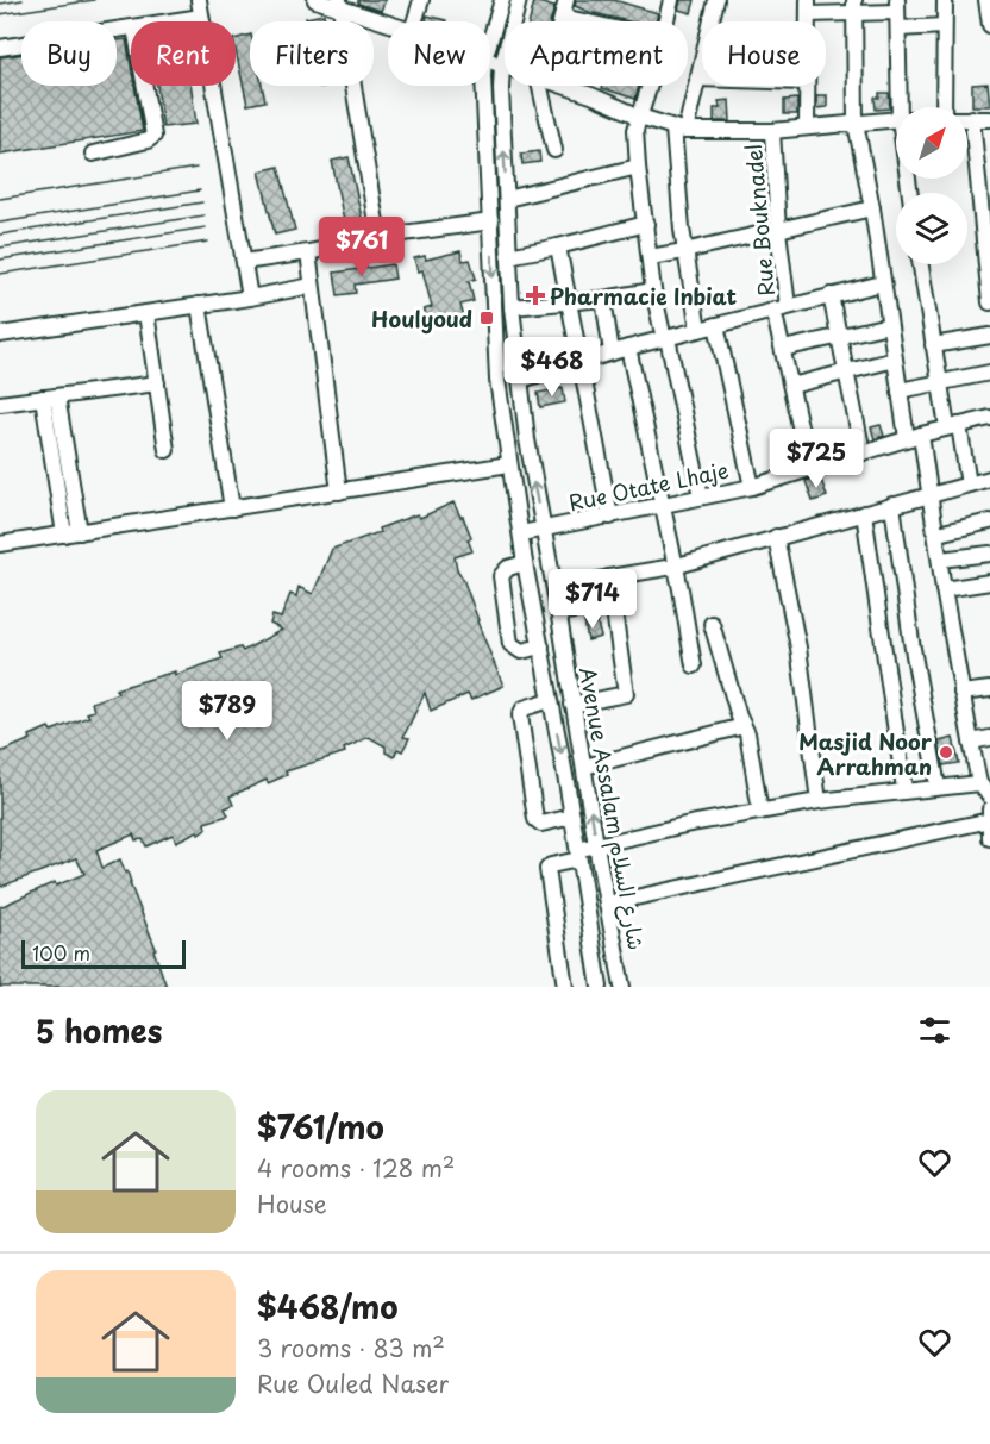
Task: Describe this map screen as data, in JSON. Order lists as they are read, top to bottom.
{
  "streets": {
    "street": ["Rue Bouknadel", "Rue Otate Lhaje", "Avenue Assalam شارع السلام"]
  },
  "crossings": [
    ["Rue Bouknadel", "Rue Otate Lhaje"],
    ["Rue Otate Lhaje", "Avenue Assalam شارع السلام"]
  ],
  "places": {
    "health": ["Pharmacie Inbiat"],
    "transit": ["Houlyoud"],
    "other": ["Masjid Noor Arrahman"]
  },
  "scale_bar": "100 m",
  "north": "top right",
  "page": {
    "chip": [
      "Buy",
      "Rent",
      "Filters",
      "New",
      "Apartment",
      "House"
    ],
    "price": [
      "$761",
      "$468",
      "$725",
      "$714",
      "$789"
    ],
    "scale": "100 m",
    "heading": "5 homes",
    "list": [
      {
        "name": "$761/mo",
        "note": "4 rooms · 128 m² · House"
      },
      {
        "name": "$468/mo",
        "note": "3 rooms · 83 m² · Rue Ouled Naser"
      }
    ]
  }
}
